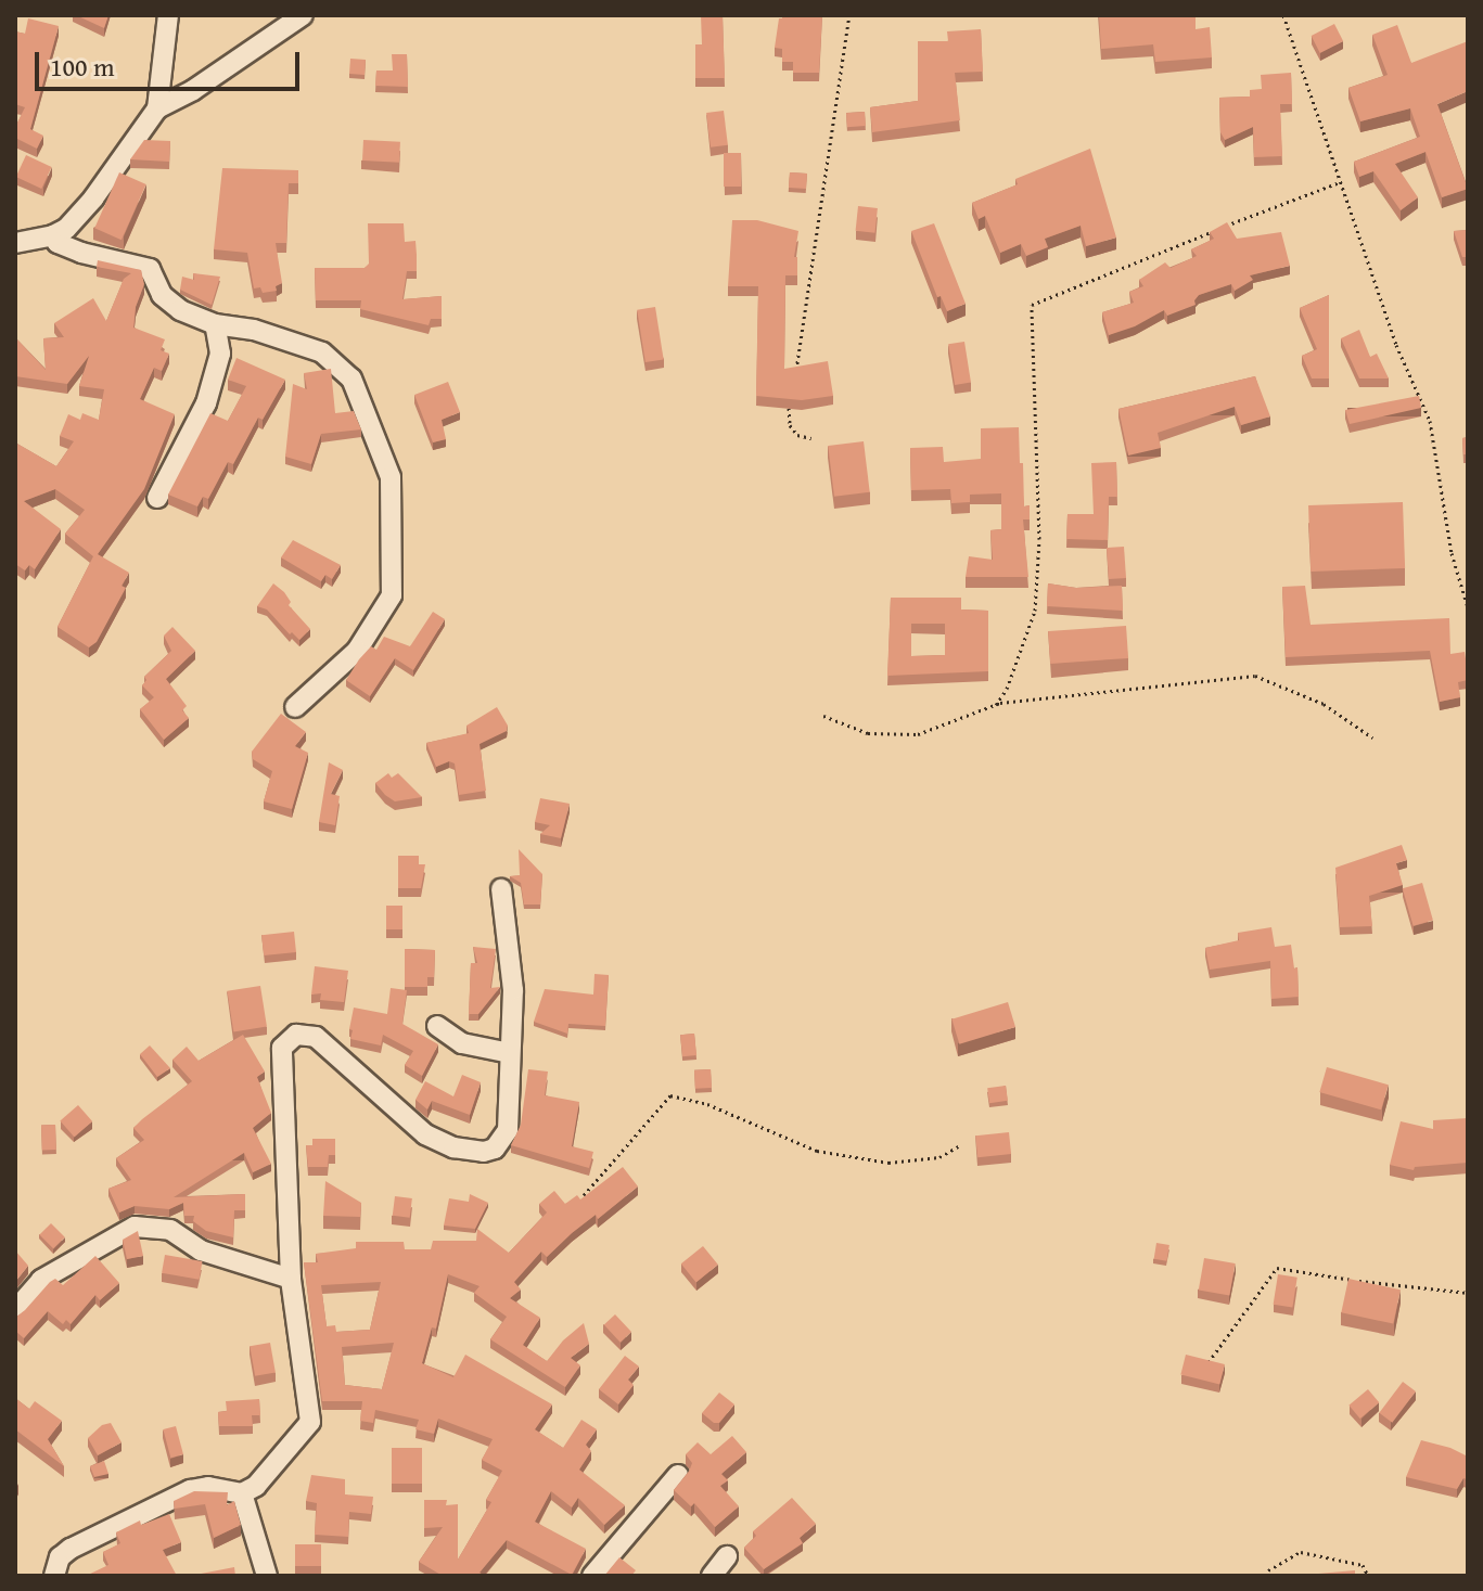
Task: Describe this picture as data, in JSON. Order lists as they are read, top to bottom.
{
  "scale_bar": "100 m"
}
